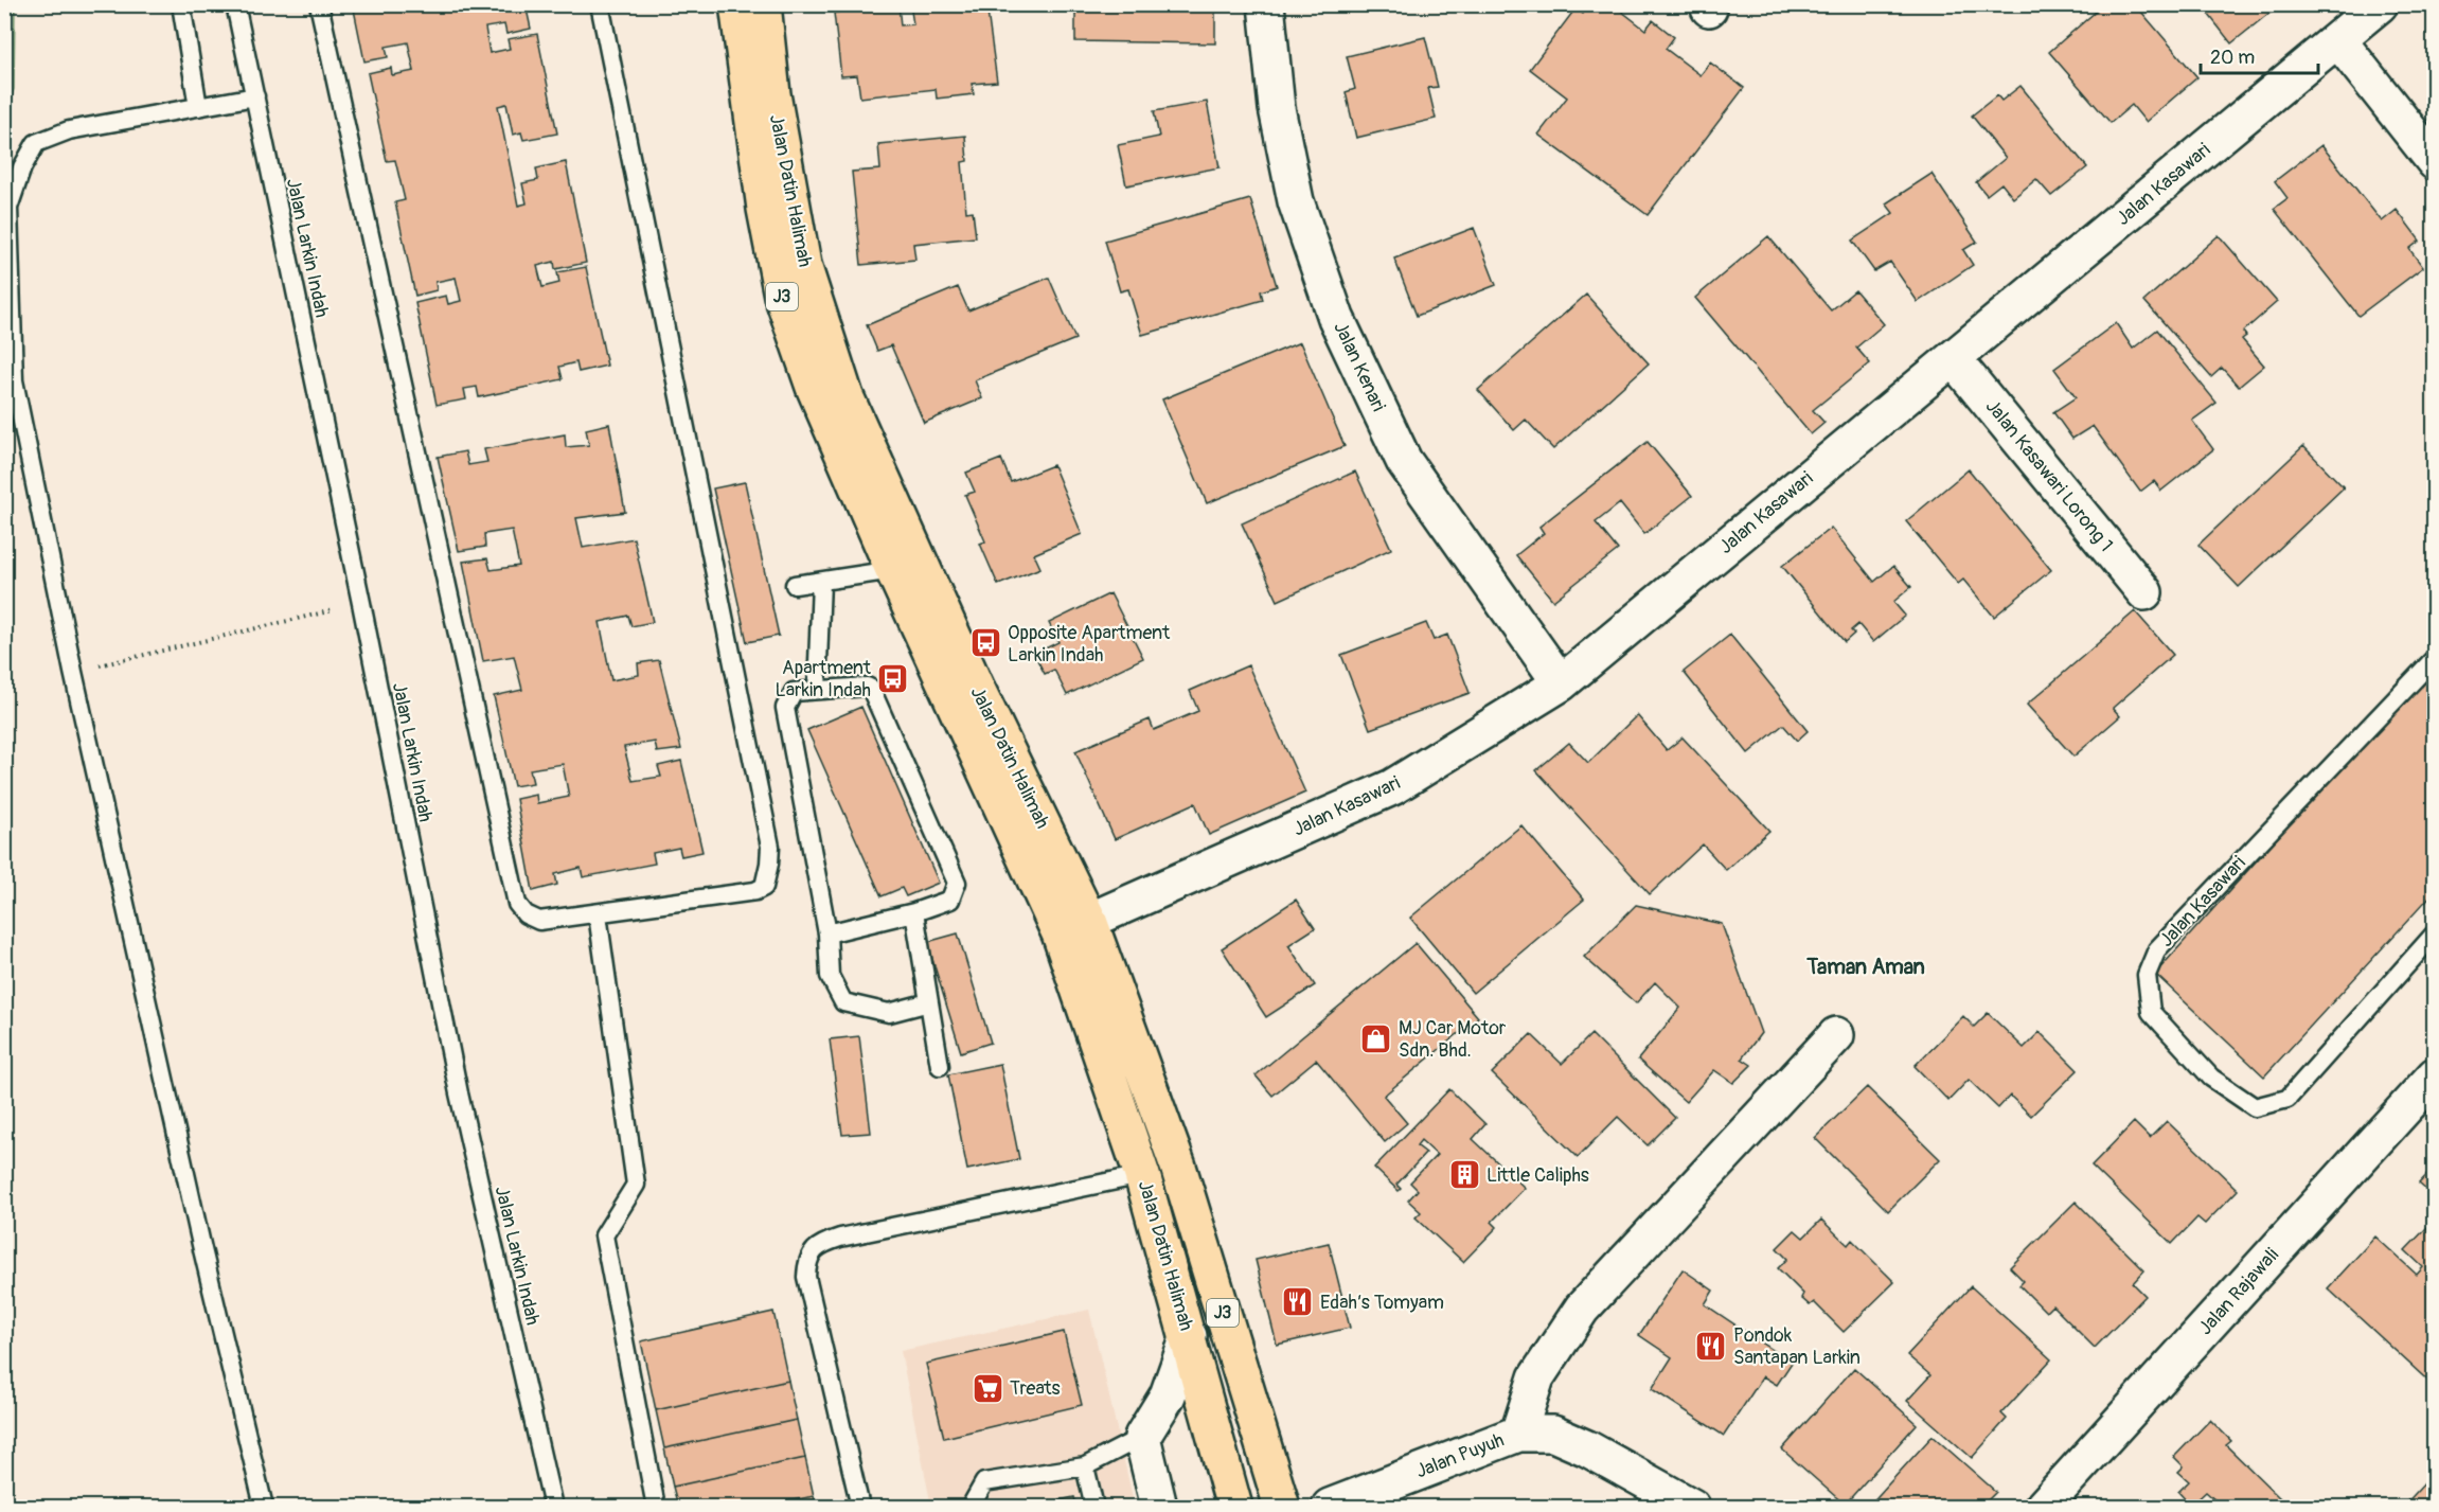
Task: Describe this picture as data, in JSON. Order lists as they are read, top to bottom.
{
  "streets": {
    "main road": ["Jalan Datin Halimah", "J3"],
    "street": [
      "Jalan Kasawari",
      "Jalan Kenari",
      "Jalan Kasawari Lorong 1",
      "Jalan Rajawali",
      "Jalan Puyuh"
    ],
    "lane": ["Jalan Larkin Indah"]
  },
  "crossings": [
    ["Jalan Kasawari", "Jalan Datin Halimah"],
    ["Jalan Kasawari", "Jalan Kenari"],
    ["Jalan Kasawari", "Jalan Kasawari Lorong 1"]
  ],
  "districts": ["Taman Aman"],
  "places": {
    "bus stop": ["Opposite Apartment Larkin Indah", "Apartment Larkin Indah"],
    "shop": ["MJ Car Motor Sdn. Bhd."],
    "building": ["Little Caliphs"],
    "restaurant": ["Edah’s Tomyam", "Pondok Santapan Larkin"],
    "supermarket": ["Treats"]
  },
  "scale_bar": "20 m"
}
